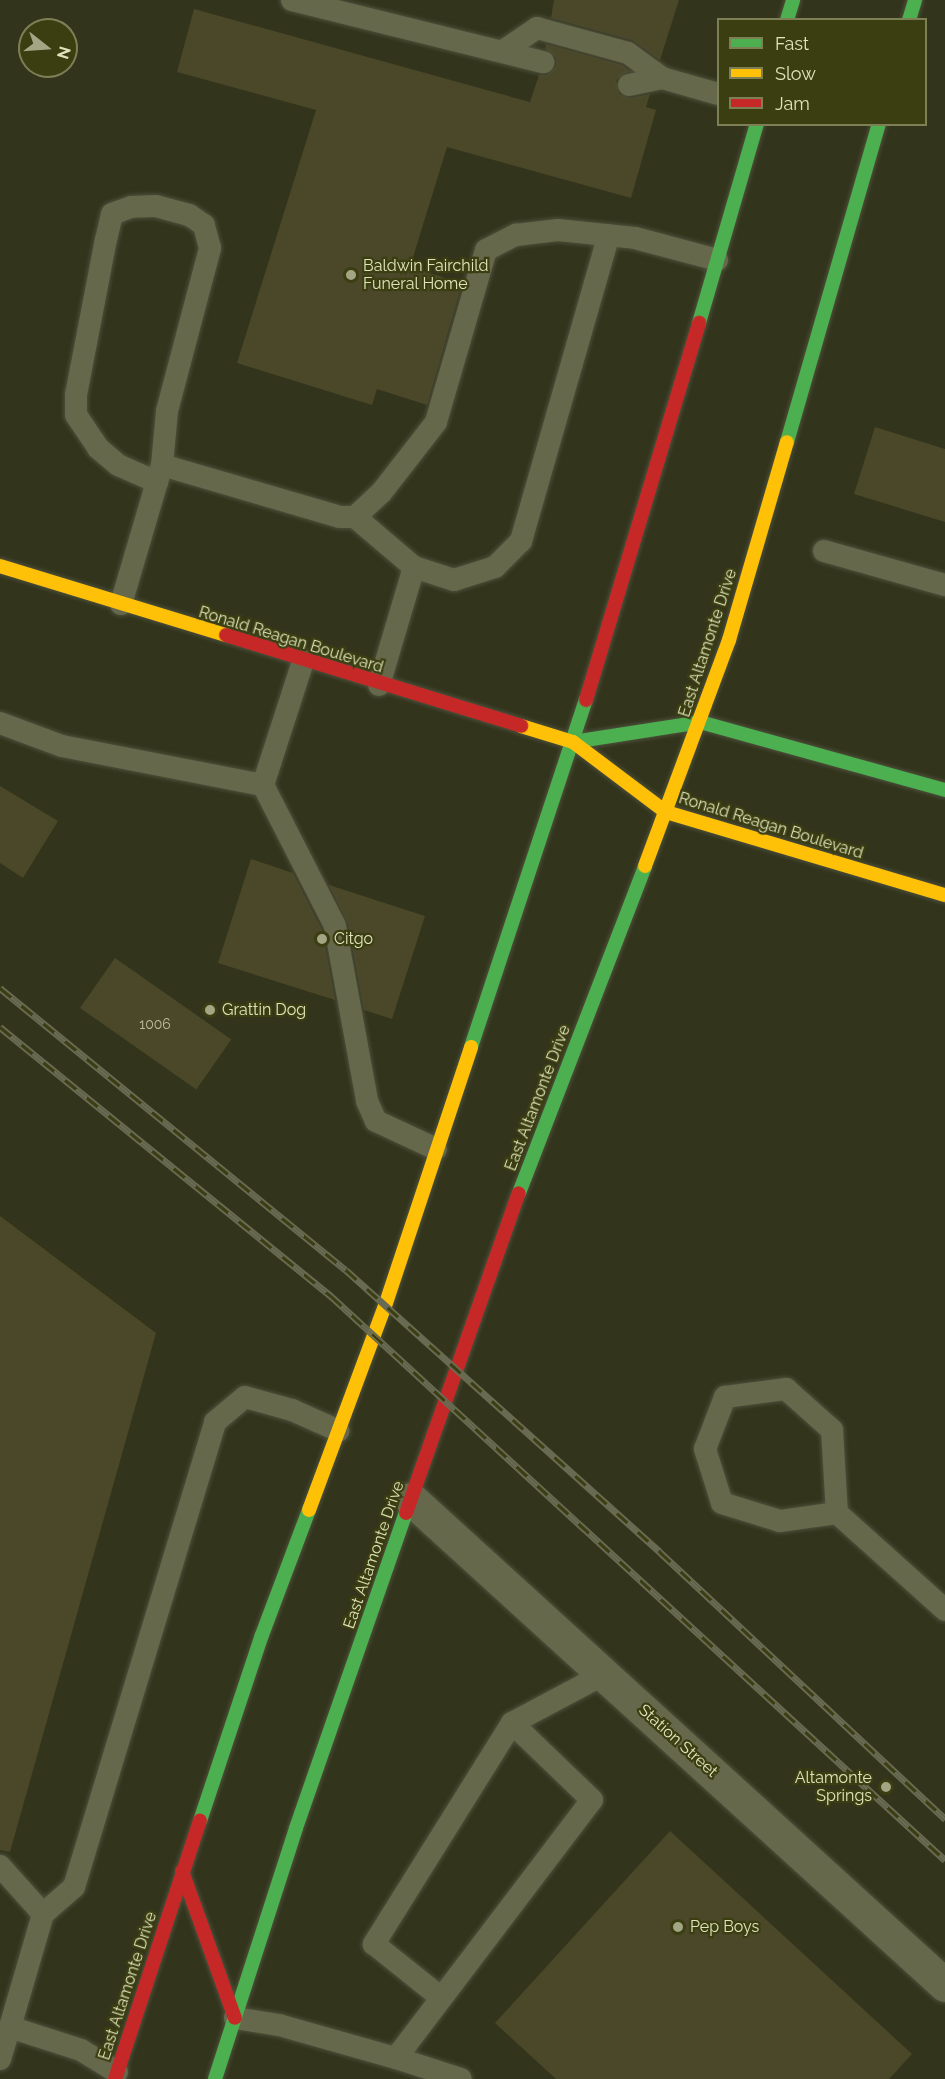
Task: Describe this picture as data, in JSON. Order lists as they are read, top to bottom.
{
  "streets": {
    "main road": ["Ronald Reagan Boulevard", "East Altamonte Drive"],
    "street": ["Station Street"]
  },
  "crossings": [
    ["Ronald Reagan Boulevard", "East Altamonte Drive"],
    ["East Altamonte Drive", "Station Street"]
  ],
  "places": [
    "Baldwin Fairchild Funeral Home",
    "Citgo",
    "Grattin Dog",
    "Altamonte Springs",
    "Pep Boys"
  ],
  "house_numbers": ["1006"],
  "legend": ["Fast", "Slow", "Jam"],
  "north": "right"
}
